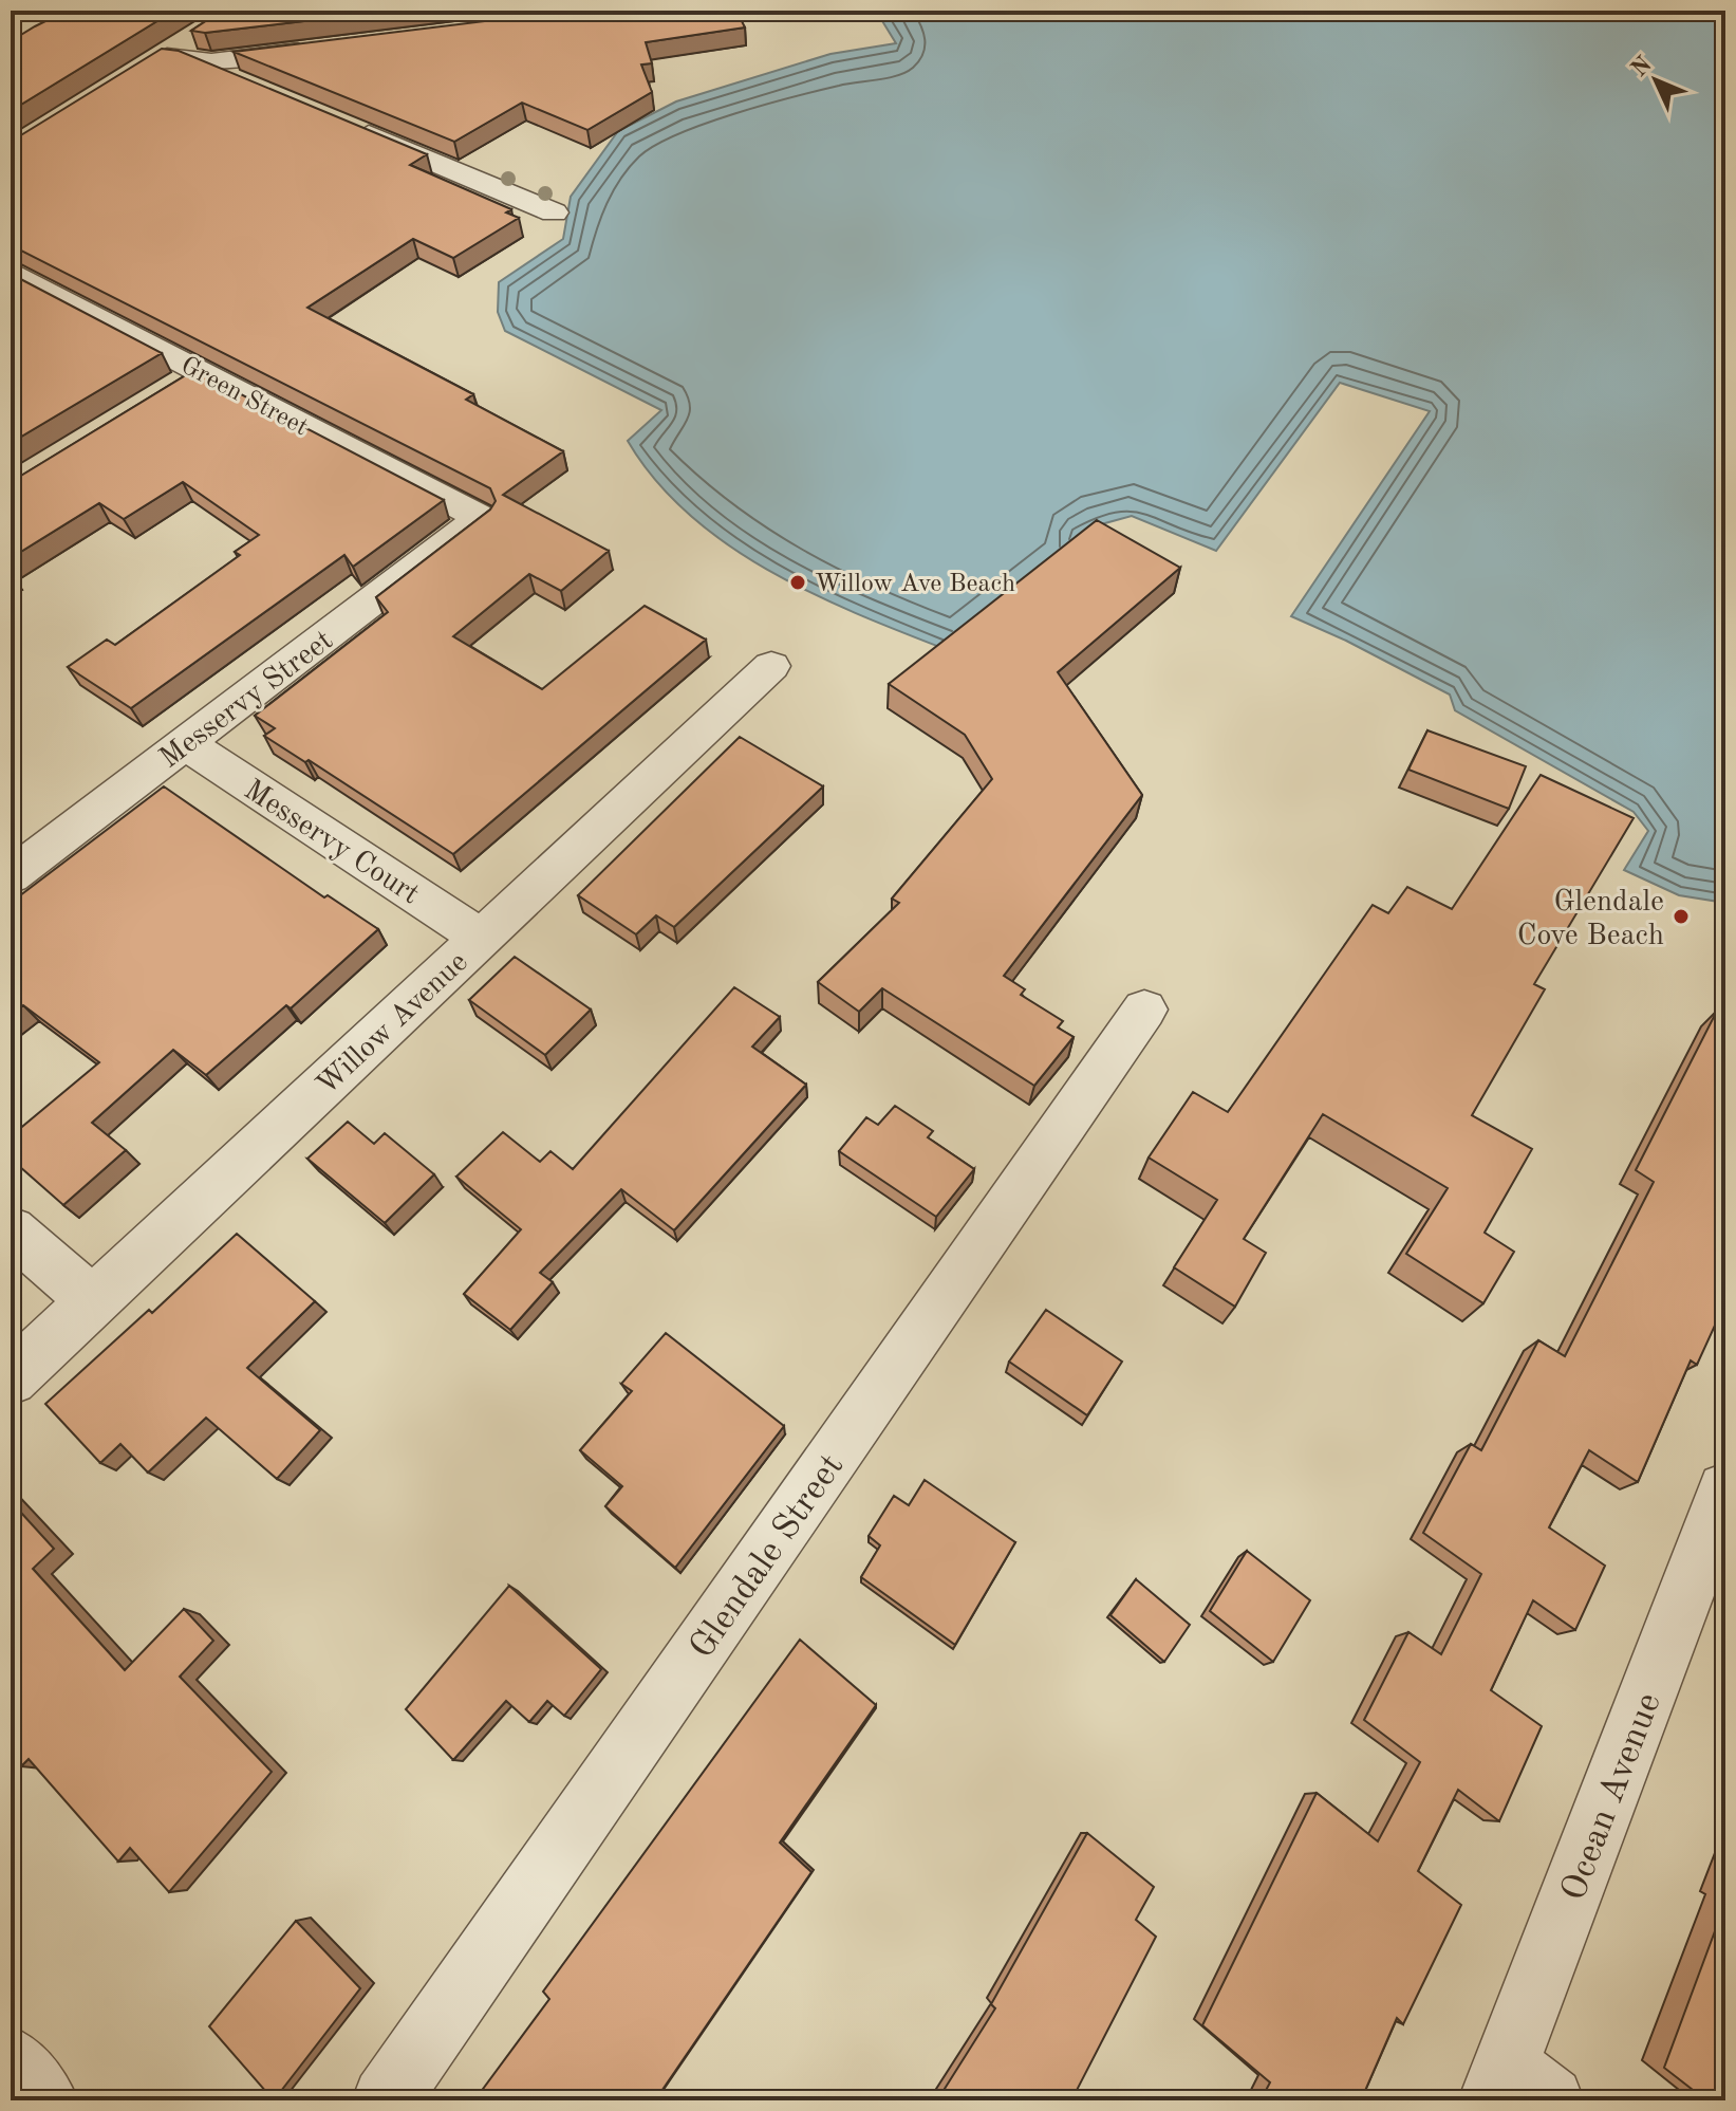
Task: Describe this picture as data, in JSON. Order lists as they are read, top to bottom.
{
  "streets": {
    "street": [
      "Green Street",
      "Messervy Street",
      "Messervy Court",
      "Willow Avenue",
      "Glendale Street",
      "Ocean Avenue"
    ]
  },
  "crossings": [
    ["Green Street", "Messervy Street"],
    ["Messervy Street", "Messervy Court"],
    ["Messervy Court", "Willow Avenue"]
  ],
  "places": ["Willow Ave Beach", "Glendale Cove Beach"],
  "north": "top left"
}
